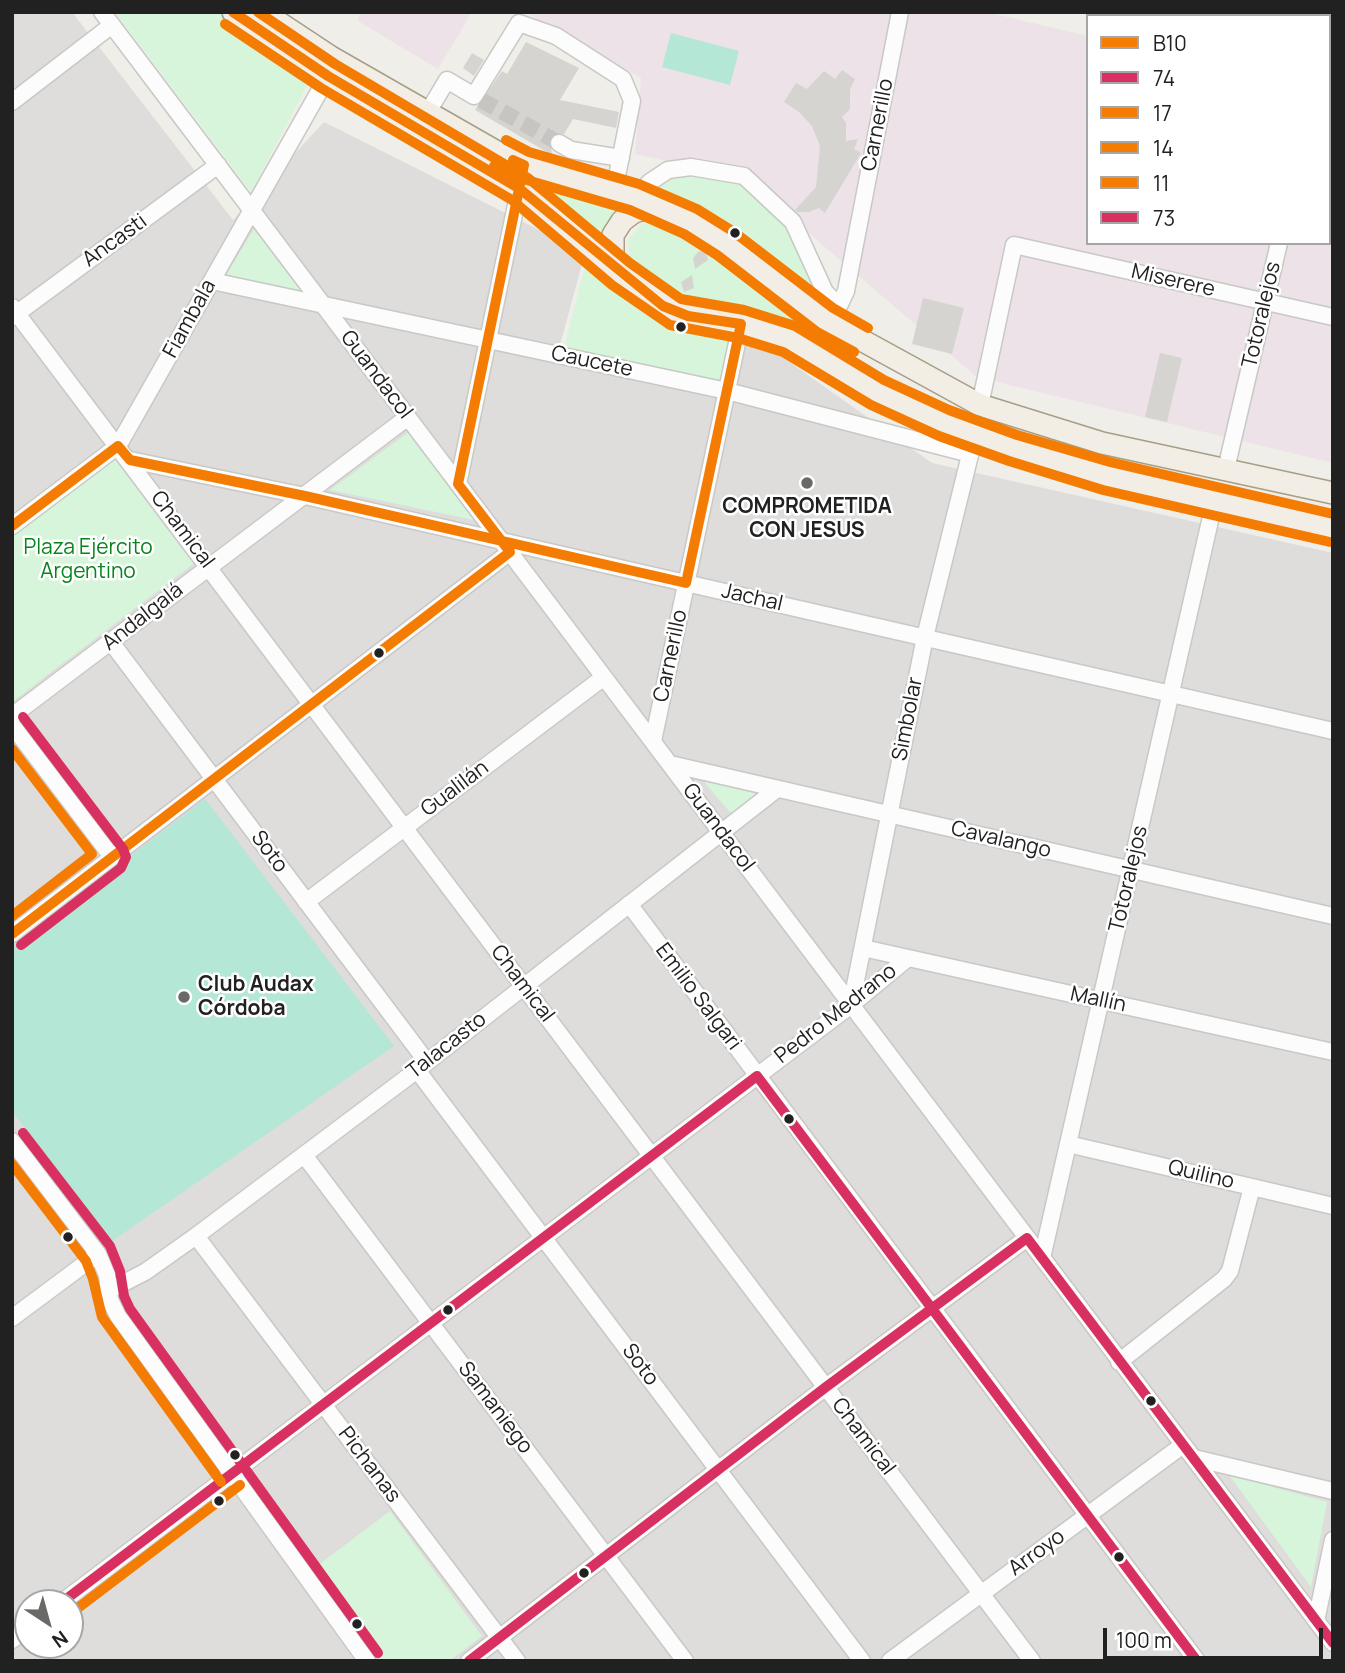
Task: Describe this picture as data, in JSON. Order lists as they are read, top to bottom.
{
  "streets": {
    "street": [
      "Carnerillo",
      "Ancasti",
      "Miserere",
      "Totoralejos",
      "Fiambala",
      "Caucete",
      "Guandacol",
      "Chamical",
      "Jachal",
      "Andalgalá",
      "Simbolar",
      "Gualilán",
      "Cavalango",
      "Soto",
      "Emilio Salgari",
      "Mallín",
      "Pedro Medrano",
      "Talacasto",
      "Quilino",
      "Samaniego",
      "Pichanas",
      "Arroyo"
    ]
  },
  "crossings": [
    ["Carnerillo", "Caucete"],
    ["Carnerillo", "Guandacol"],
    ["Carnerillo", "Jachal"],
    ["Ancasti", "Guandacol"],
    ["Ancasti", "Chamical"],
    ["Miserere", "Totoralejos"],
    ["Totoralejos", "Guandacol"],
    ["Totoralejos", "Jachal"],
    ["Totoralejos", "Cavalango"],
    ["Totoralejos", "Mallín"],
    ["Totoralejos", "Quilino"],
    ["Fiambala", "Caucete"],
    ["Fiambala", "Guandacol"],
    ["Fiambala", "Chamical"],
    ["Caucete", "Guandacol"],
    ["Caucete", "Simbolar"],
    ["Guandacol", "Jachal"],
    ["Guandacol", "Andalgalá"],
    ["Guandacol", "Simbolar"],
    ["Guandacol", "Gualilán"],
    ["Guandacol", "Cavalango"],
    ["Guandacol", "Pedro Medrano"],
    ["Guandacol", "Talacasto"],
    ["Guandacol", "Arroyo"],
    ["Chamical", "Jachal"],
    ["Chamical", "Andalgalá"],
    ["Chamical", "Gualilán"],
    ["Chamical", "Pedro Medrano"],
    ["Chamical", "Talacasto"],
    ["Chamical", "Arroyo"],
    ["Jachal", "Andalgalá"],
    ["Jachal", "Simbolar"],
    ["Andalgalá", "Soto"],
    ["Simbolar", "Cavalango"],
    ["Simbolar", "Mallín"],
    ["Simbolar", "Pedro Medrano"],
    ["Gualilán", "Soto"],
    ["Cavalango", "Talacasto"],
    ["Soto", "Pedro Medrano"],
    ["Soto", "Talacasto"],
    ["Emilio Salgari", "Pedro Medrano"],
    ["Emilio Salgari", "Talacasto"],
    ["Emilio Salgari", "Arroyo"],
    ["Mallín", "Pedro Medrano"],
    ["Pedro Medrano", "Samaniego"],
    ["Pedro Medrano", "Pichanas"],
    ["Talacasto", "Samaniego"],
    ["Talacasto", "Pichanas"]
  ],
  "parks": ["Plaza Ejército Argentino"],
  "places": ["COMPROMETIDA CON JESUS", "Club Audax Córdoba"],
  "lines": [
    "transit line B10",
    "transit line 14",
    "transit line 17",
    "transit line 73",
    "transit line 11",
    "transit line 74"
  ],
  "legend": [
    "B10",
    "74",
    "17",
    "14",
    "11",
    "73"
  ],
  "scale_bar": "100 m",
  "north": "bottom right"
}
